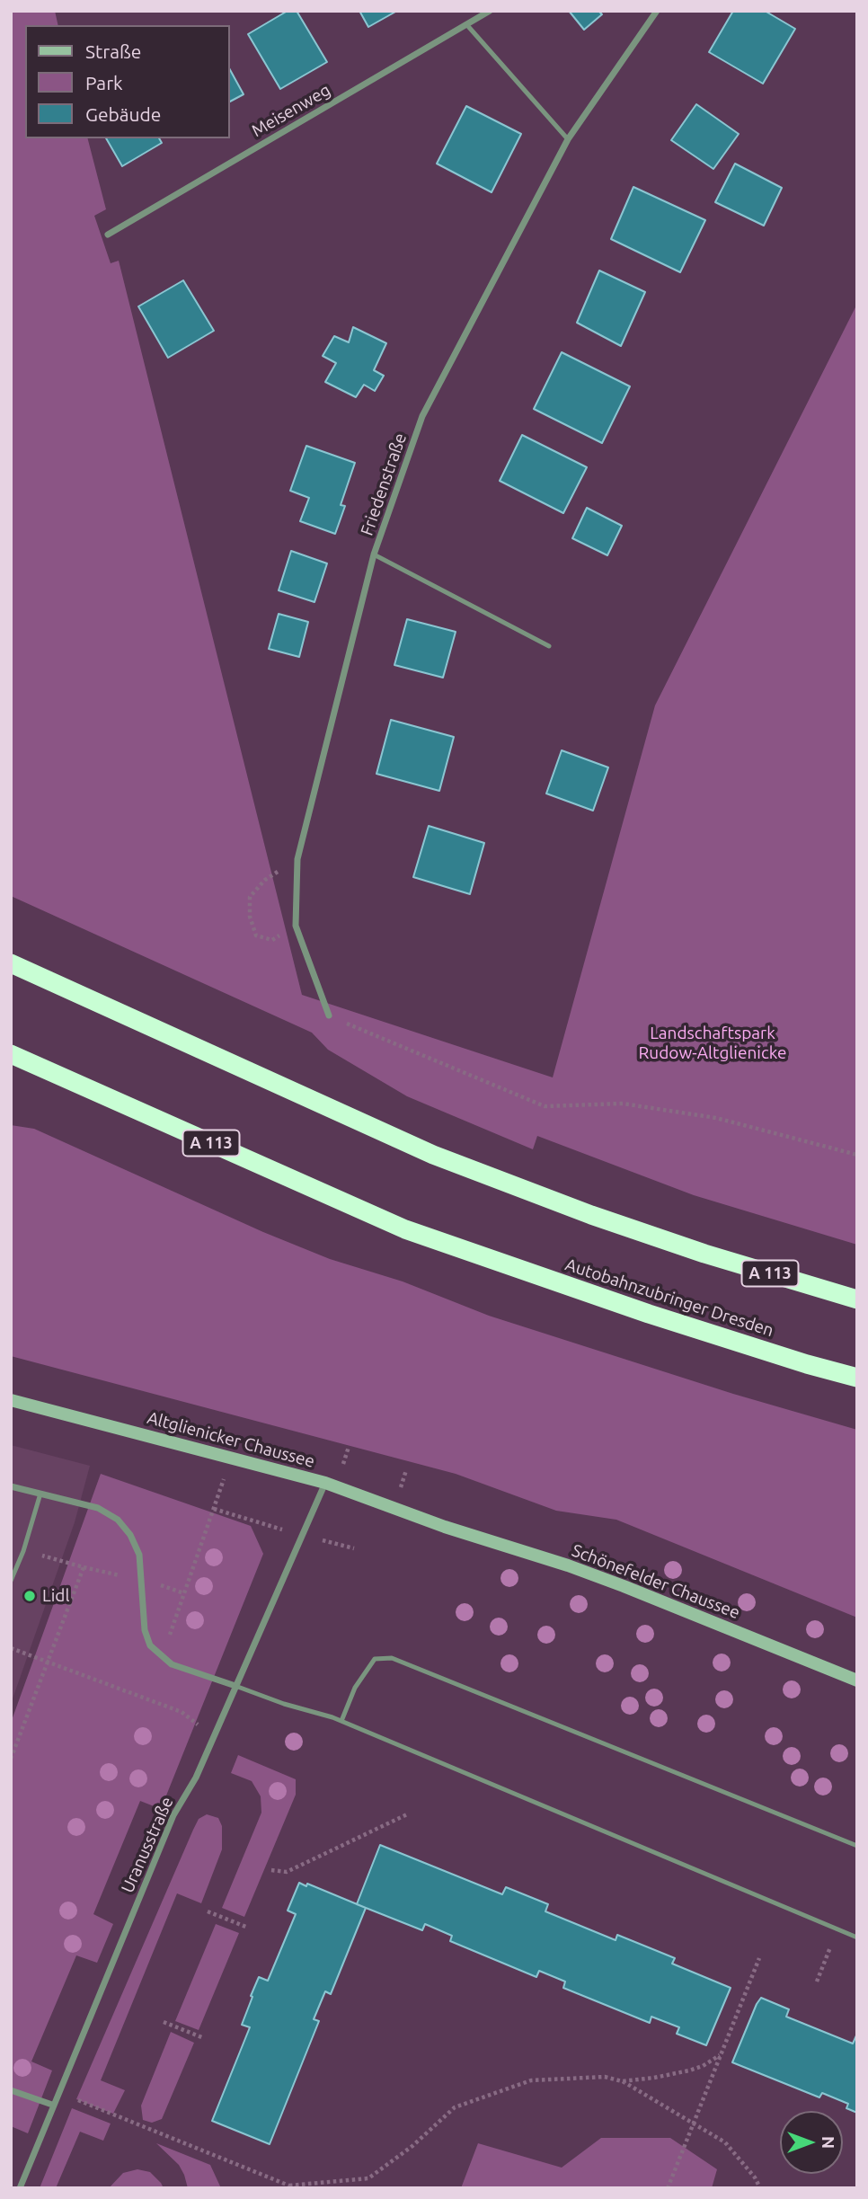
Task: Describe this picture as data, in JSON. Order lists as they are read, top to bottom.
{
  "streets": {
    "highway": ["A 113", "Autobahnzubringer Dresden"],
    "main road": ["Altglienicker Chaussee", "Schönefelder Chaussee"],
    "street": ["Meisenweg", "Friedenstraße", "Uranusstraße"]
  },
  "crossings": [
    ["Altglienicker Chaussee", "Schönefelder Chaussee"],
    ["Altglienicker Chaussee", "Uranusstraße"]
  ],
  "parks": ["Landschaftspark Rudow-Altglienicke"],
  "places": ["Lidl"],
  "legend": ["Straße", "Park", "Gebäude"],
  "north": "right"
}
